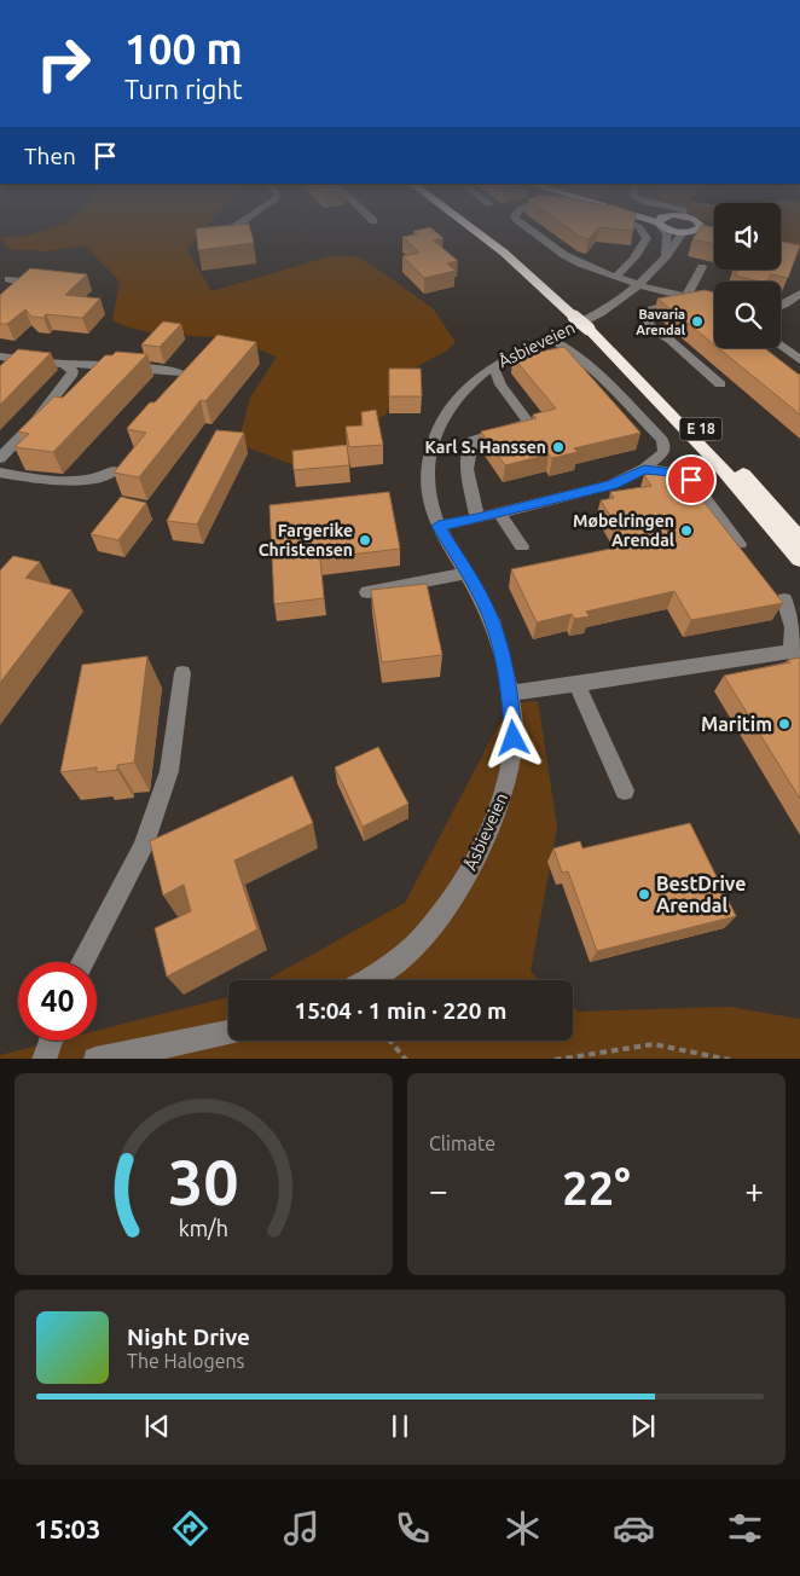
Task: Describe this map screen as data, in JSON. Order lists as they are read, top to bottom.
{
  "streets": {
    "highway": ["E 18"],
    "street": ["Åsbieveien"]
  },
  "places": [
    "Bavaria Arendal",
    "Karl S. Hanssen",
    "Møbelringen Arendal",
    "Fargerike Christensen",
    "Maritim",
    "BestDrive Arendal"
  ],
  "page": {
    "turn": ["100 m", "Turn right"],
    "then": "Then",
    "limit": "40",
    "trip": "15:04 · 1 min · 220 m",
    "tile": "Climate",
    "heat": ["−", "22°", "+"],
    "song": ["Night Drive", "The Halogens"],
    "tabs": "15:03",
    "gauge": ["30", "km/h"]
  }
}
